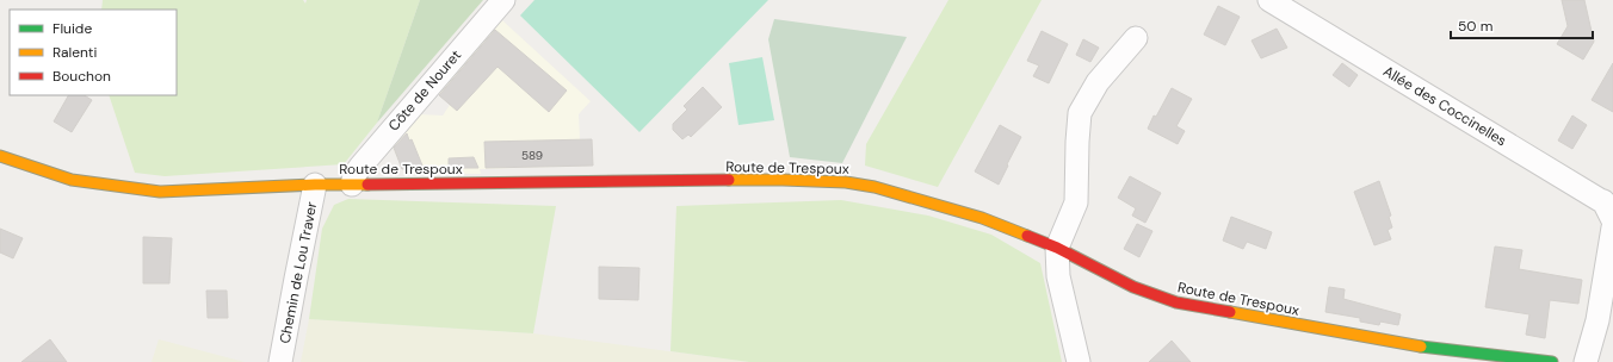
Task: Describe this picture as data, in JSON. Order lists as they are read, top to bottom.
{
  "streets": {
    "street": [
      "Côte de Nouret",
      "Allée des Coccinelles",
      "Route de Trespoux",
      "Chemin de Lou Traver"
    ]
  },
  "crossings": [
    ["Côte de Nouret", "Route de Trespoux"],
    ["Route de Trespoux", "Chemin de Lou Traver"]
  ],
  "house_numbers": ["589"],
  "legend": ["Fluide", "Ralenti", "Bouchon"],
  "scale_bar": "50 m"
}
